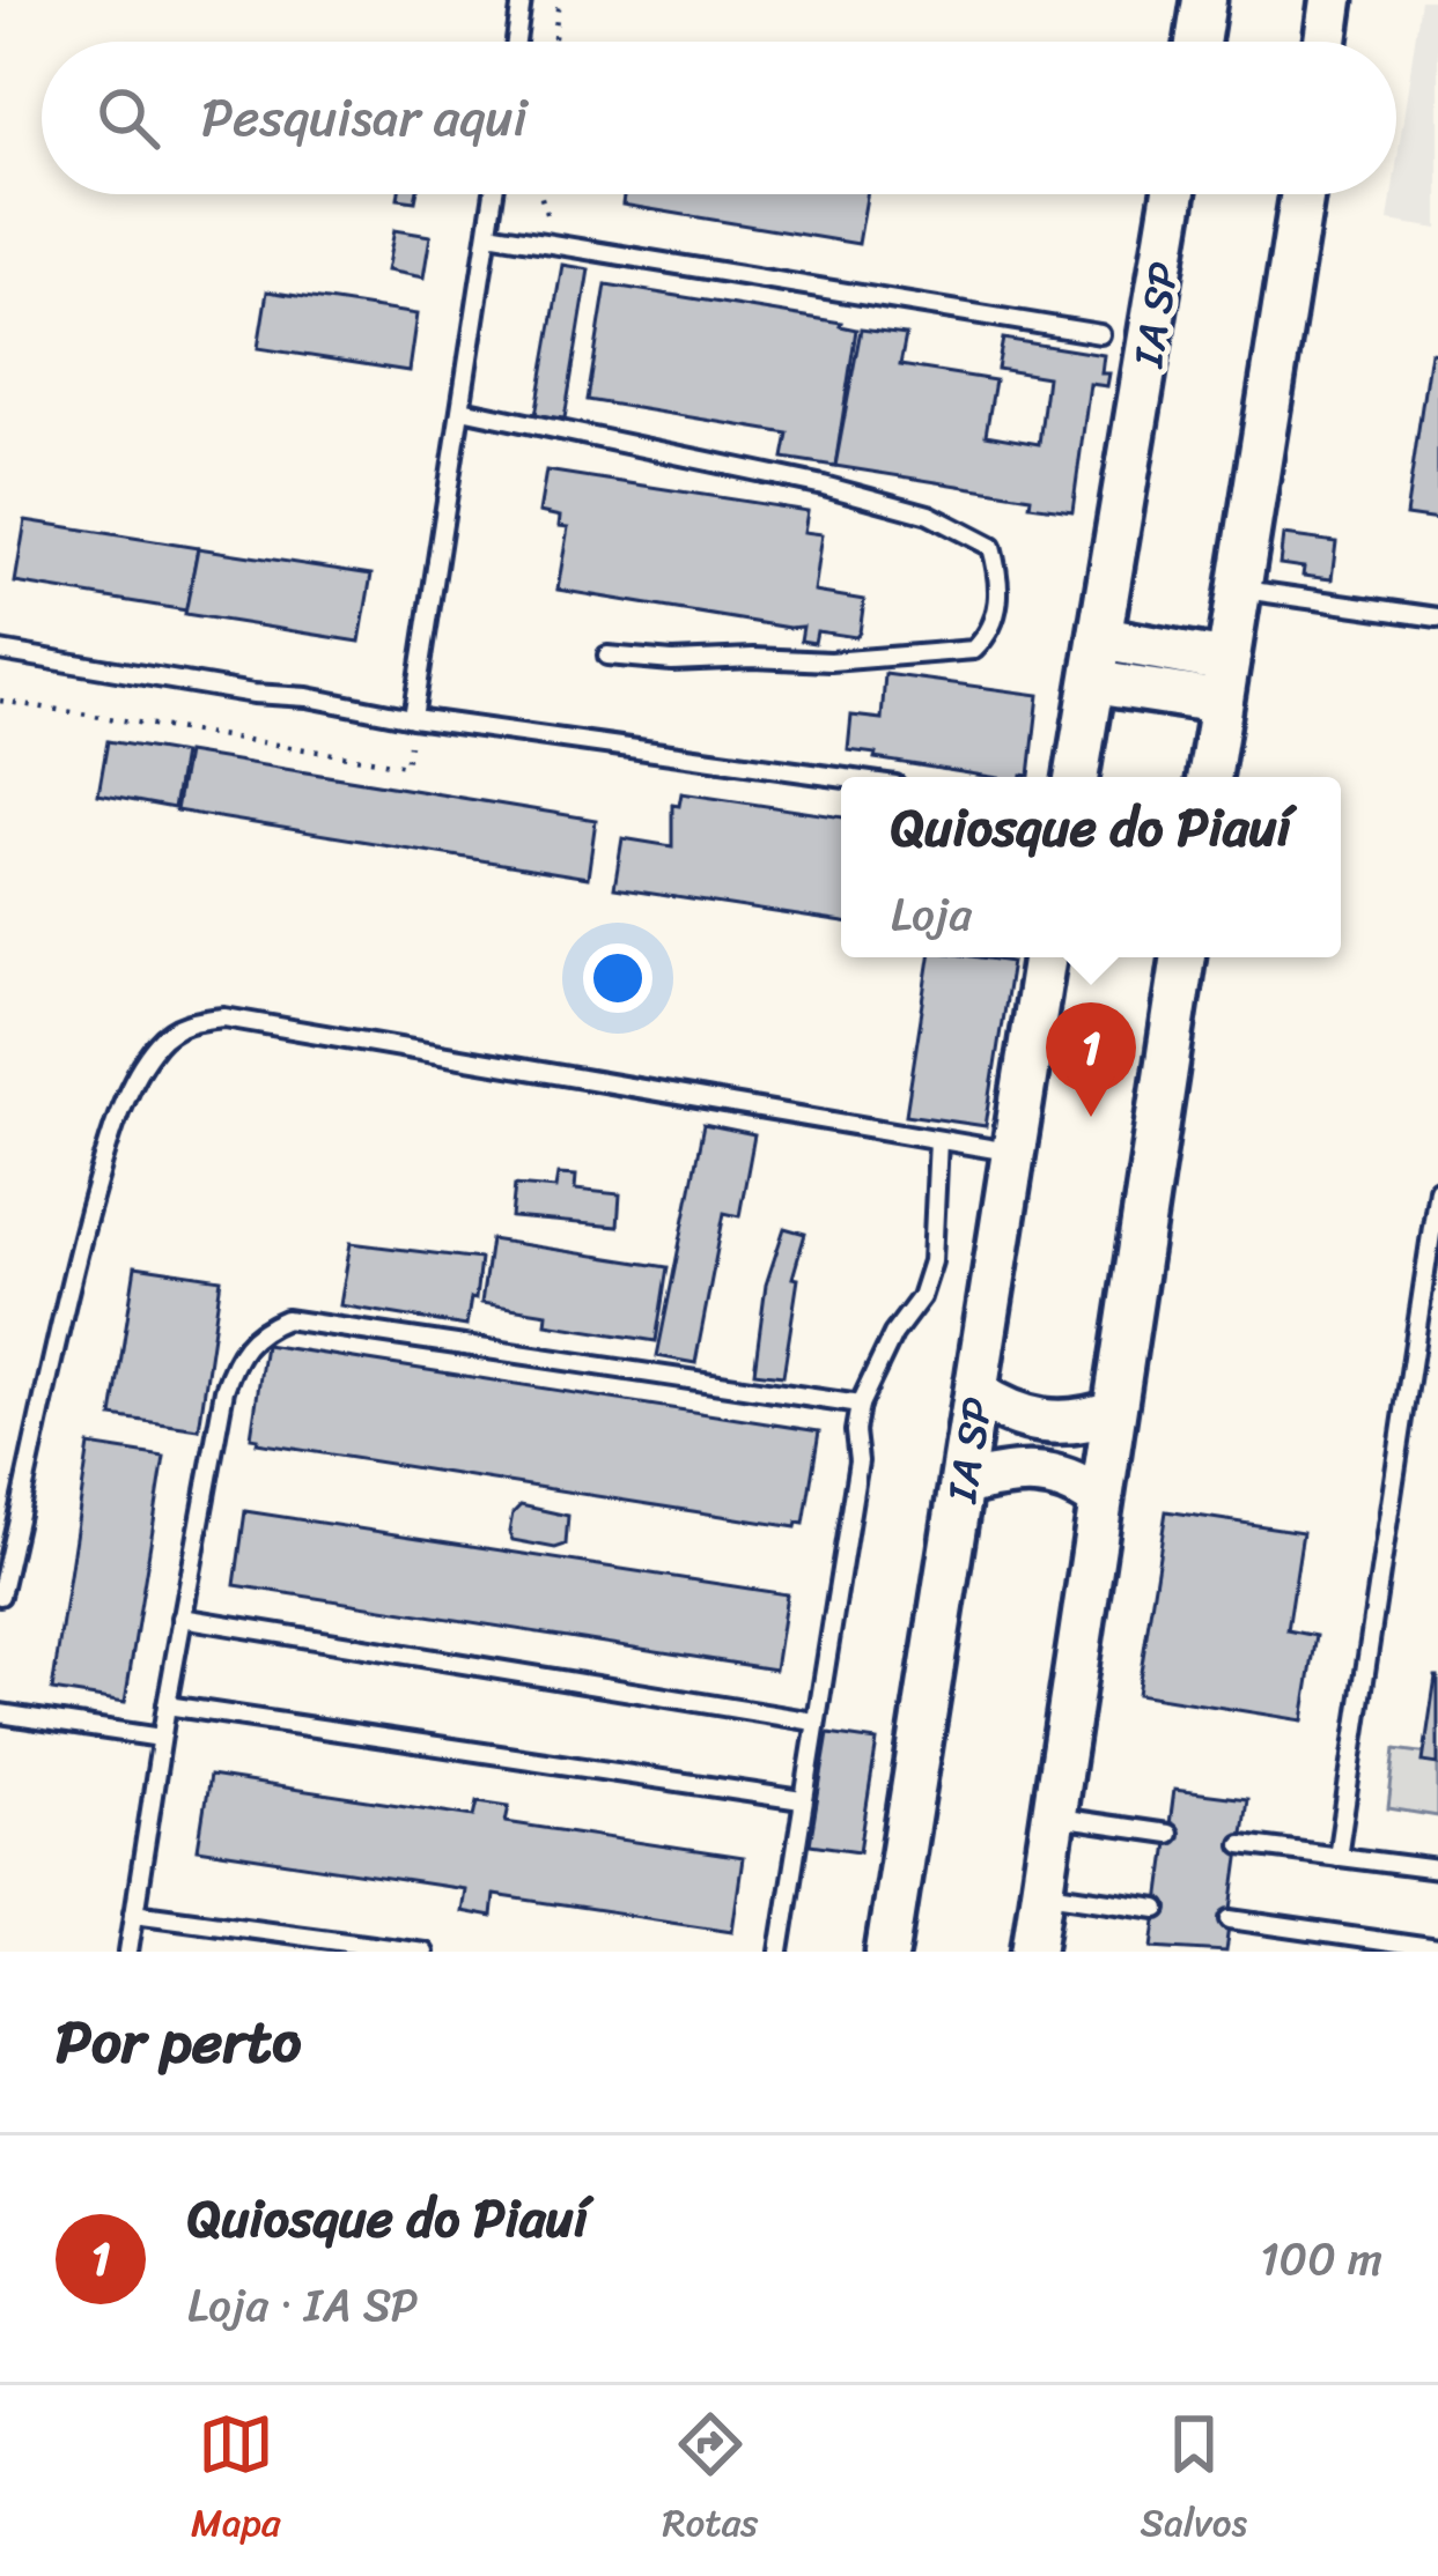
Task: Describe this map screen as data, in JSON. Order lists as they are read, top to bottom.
{
  "streets": {
    "street": ["IA SP"]
  },
  "page": {
    "search": "Pesquisar aqui",
    "popup": ["Quiosque do Piauí", "Loja"],
    "pins": "1",
    "heading": "Por perto",
    "list": [
      {
        "mark": "1",
        "name": "Quiosque do Piauí",
        "note": "Loja · IA SP",
        "value": "100 m"
      }
    ],
    "nav": ["Mapa", "Rotas", "Salvos"]
  }
}
